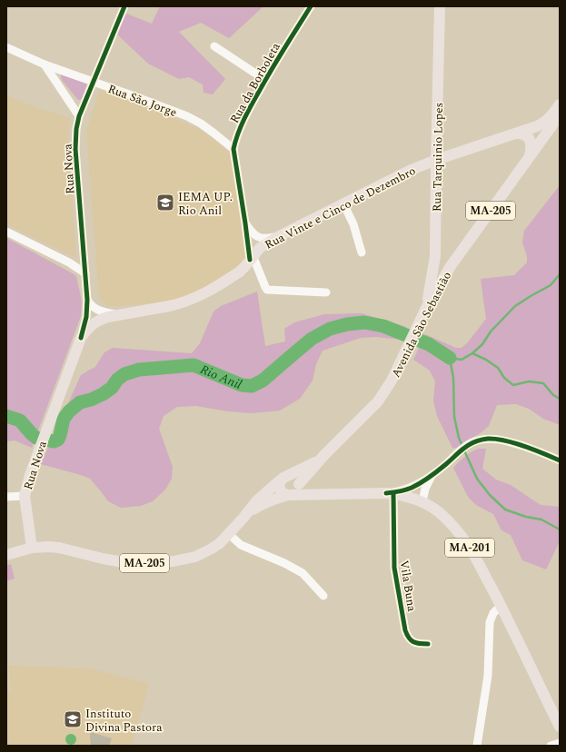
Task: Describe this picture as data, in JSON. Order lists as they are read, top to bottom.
{
  "streets": {
    "main road": [
      "Rua Tarquinio Lopes",
      "Rua Nova",
      "Rua Vinte e Cinco de Dezembro",
      "MA-205",
      "Avenida São Sebastião",
      "MA-201"
    ],
    "street": ["Rua da Borboleta", "Rua São Jorge", "Vila Buna"]
  },
  "crossings": [
    ["Rua da Borboleta", "Rua São Jorge"],
    ["Rua da Borboleta", "Rua Vinte e Cinco de Dezembro"],
    ["Rua São Jorge", "Rua Nova"],
    ["Rua Tarquinio Lopes", "Rua Vinte e Cinco de Dezembro"],
    ["Rua Tarquinio Lopes", "Avenida São Sebastião"],
    ["Rua Nova", "Rua Vinte e Cinco de Dezembro"],
    ["Rua Nova", "MA-205"],
    ["Rua Vinte e Cinco de Dezembro", "Avenida São Sebastião"],
    ["MA-205", "Avenida São Sebastião"],
    ["MA-205", "MA-201"],
    ["Avenida São Sebastião", "MA-201"],
    ["MA-201", "Vila Buna"]
  ],
  "water": ["Rio Anil"],
  "places": {
    "school or university": ["IEMA UP. Rio Anil", "Instituto Divina Pastora"]
  }
}
